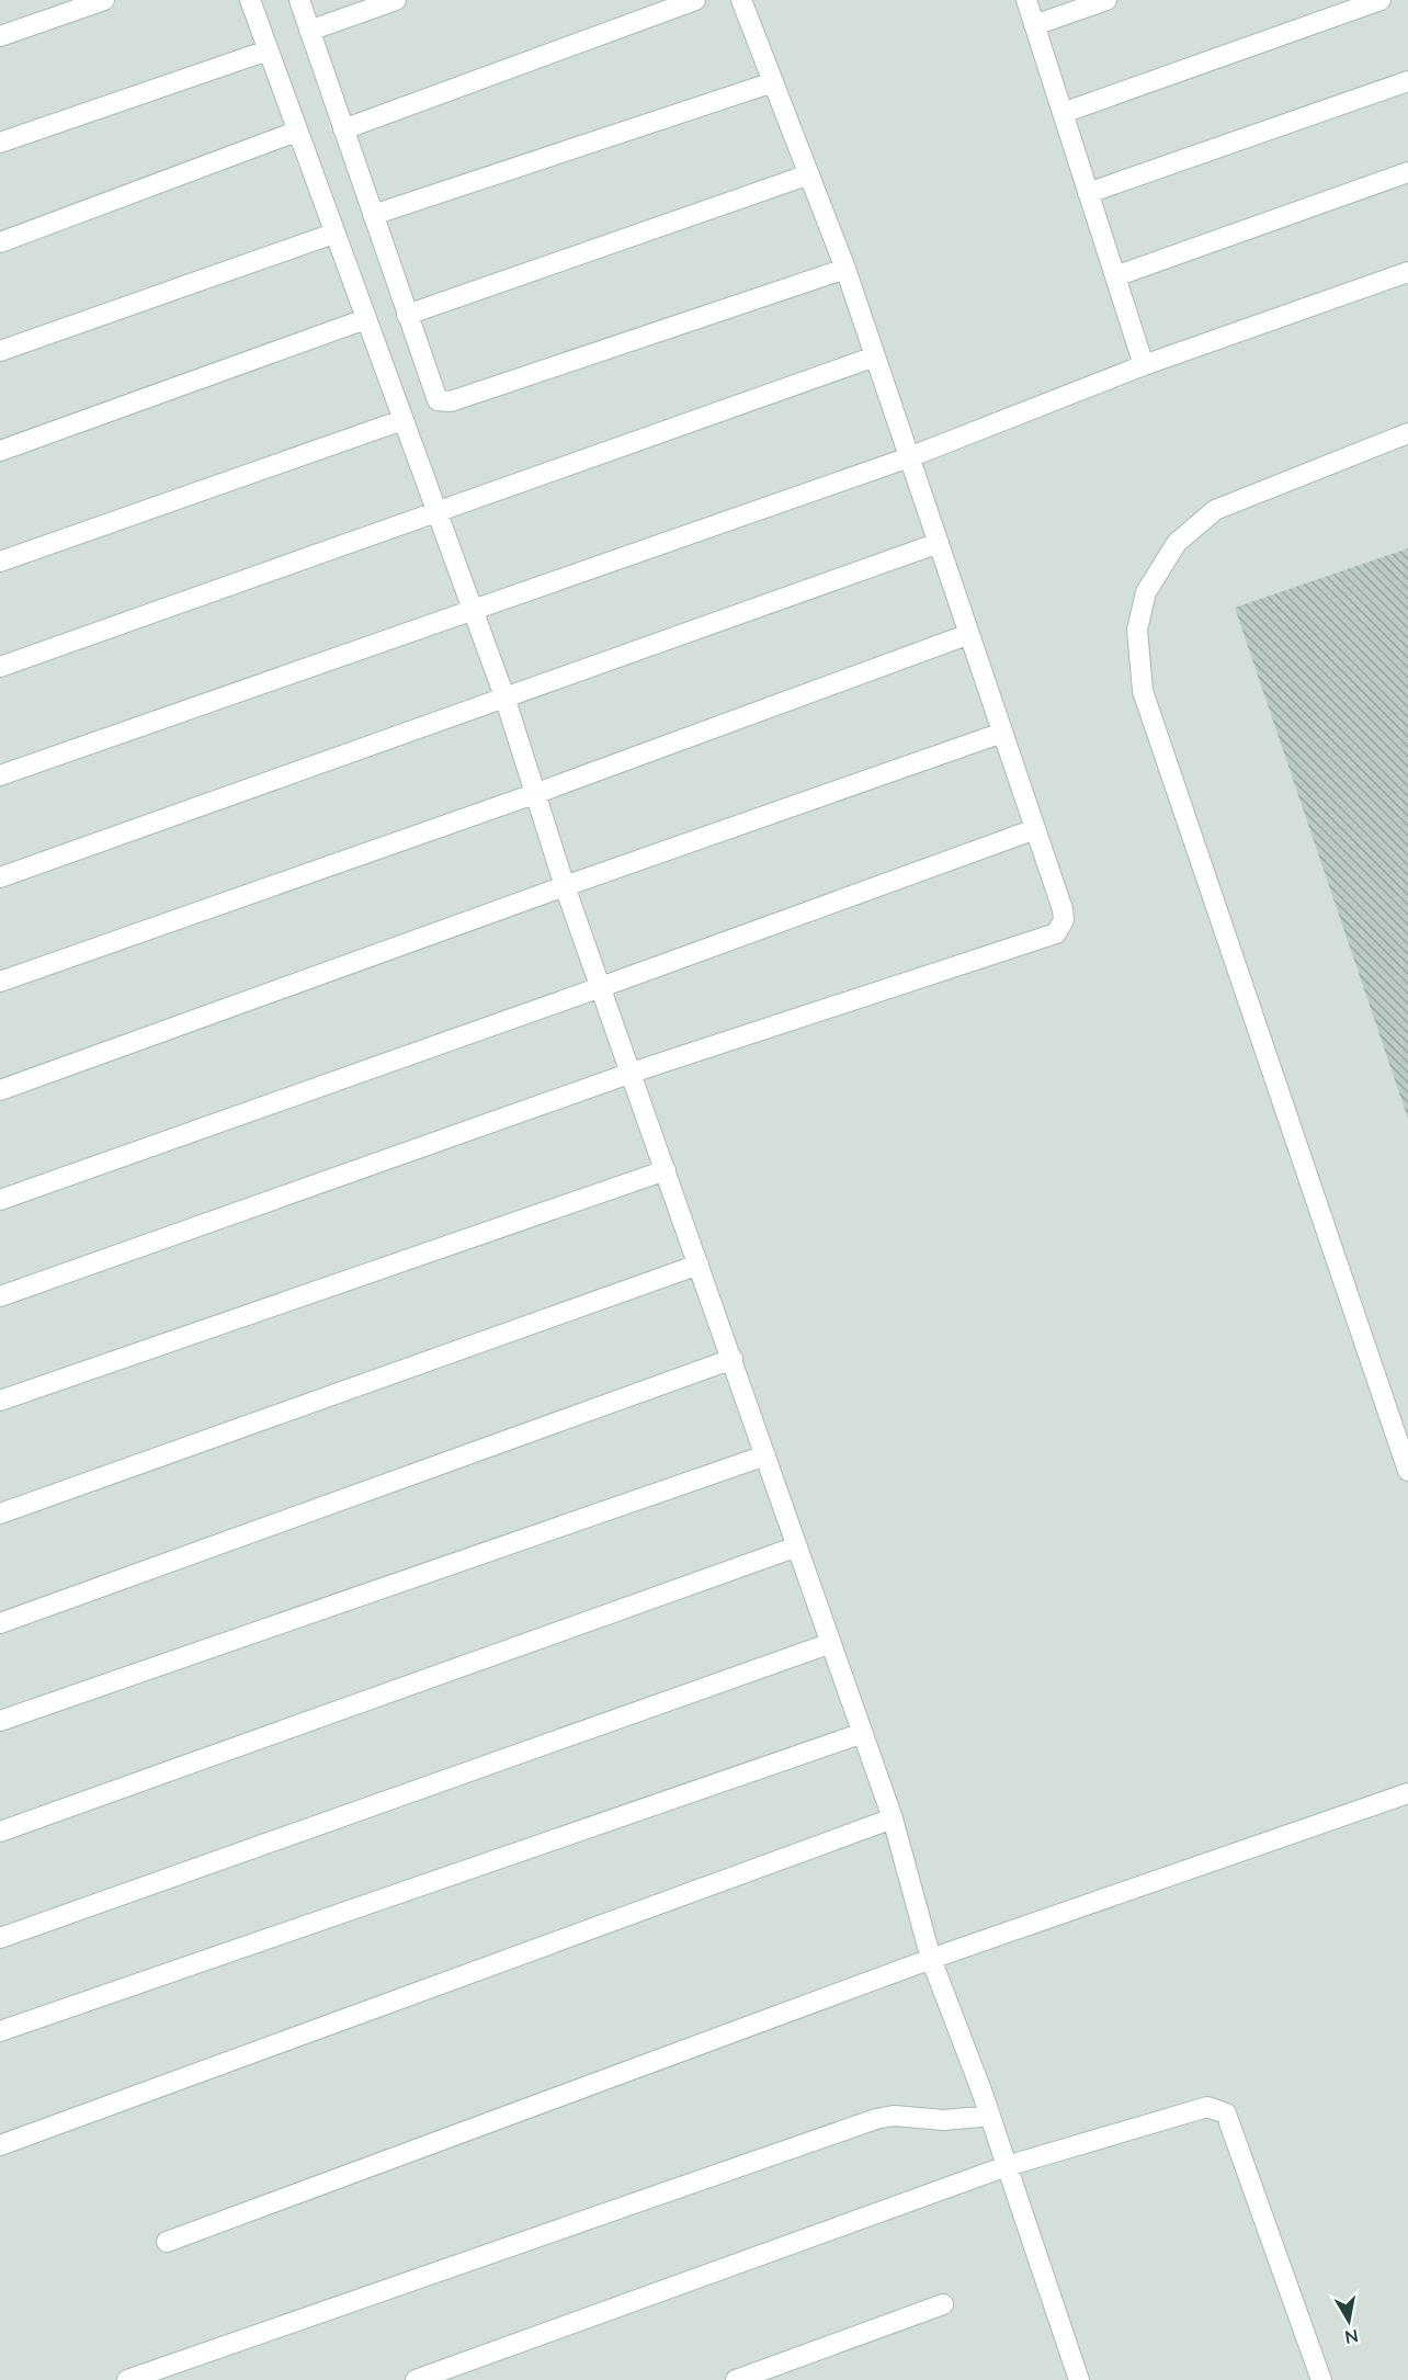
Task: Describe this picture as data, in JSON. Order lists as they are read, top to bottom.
{
  "north": "bottom"
}
